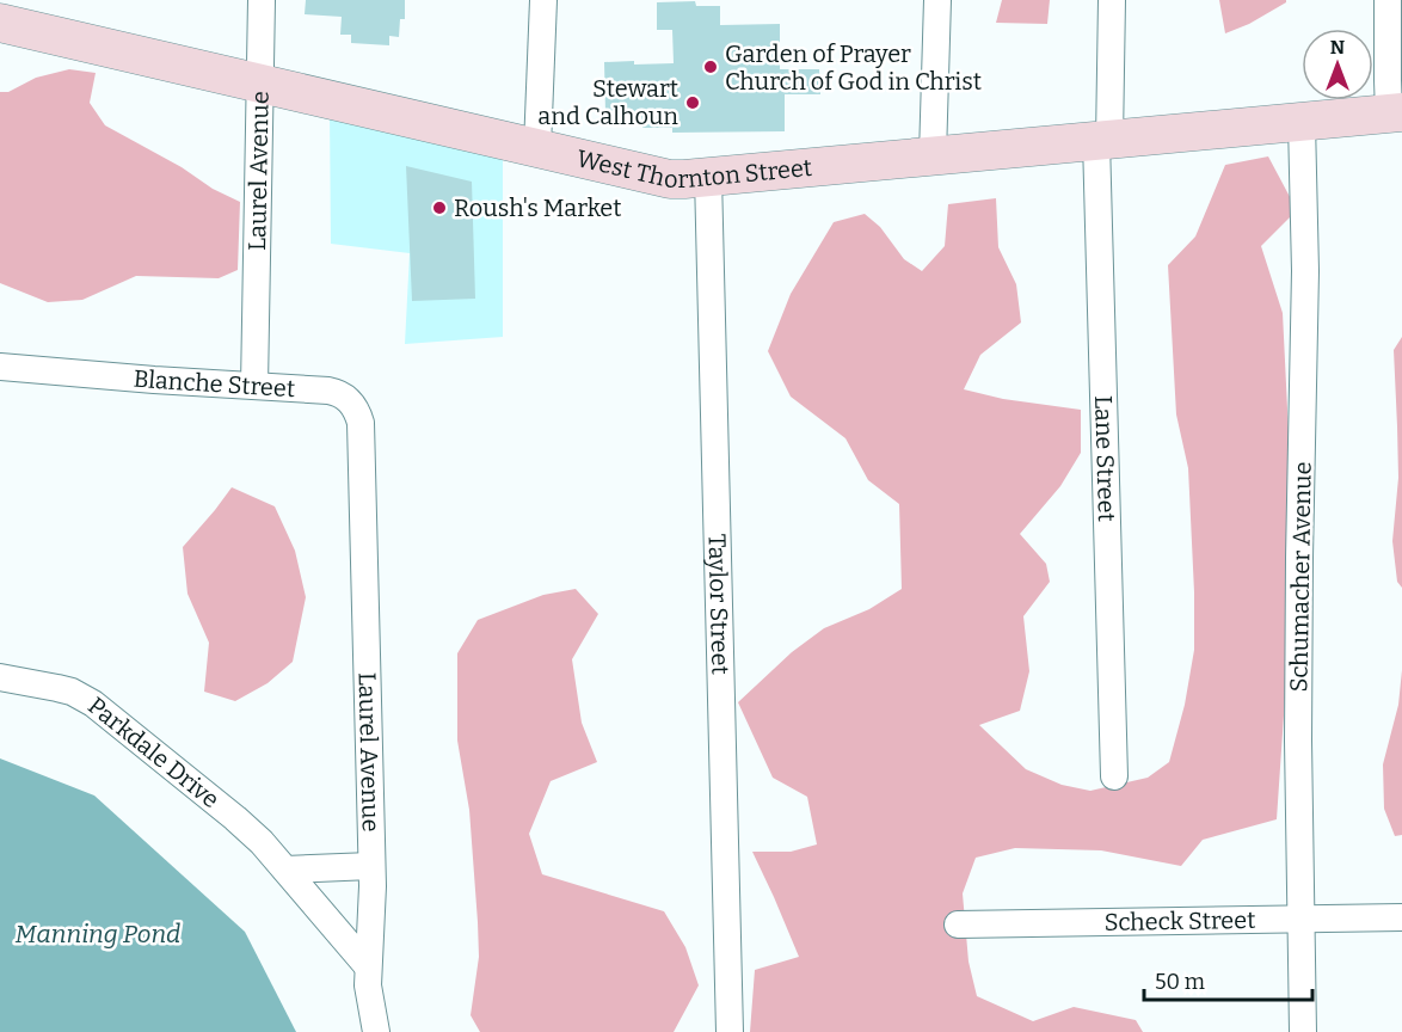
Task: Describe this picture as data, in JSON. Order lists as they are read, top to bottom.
{
  "streets": {
    "main road": ["West Thornton Street"],
    "street": [
      "Laurel Avenue",
      "Blanche Street",
      "Lane Street",
      "Schumacher Avenue",
      "Taylor Street",
      "Parkdale Drive",
      "Scheck Street"
    ]
  },
  "crossings": [
    ["West Thornton Street", "Laurel Avenue"],
    ["West Thornton Street", "Lane Street"],
    ["West Thornton Street", "Schumacher Avenue"],
    ["West Thornton Street", "Taylor Street"],
    ["Laurel Avenue", "Blanche Street"],
    ["Laurel Avenue", "Parkdale Drive"],
    ["Schumacher Avenue", "Scheck Street"]
  ],
  "water": ["Manning Pond"],
  "places": ["Garden of Prayer Church of God in Christ", "Stewart and Calhoun", "Roush's Market"],
  "scale_bar": "50 m",
  "north": "top"
}
